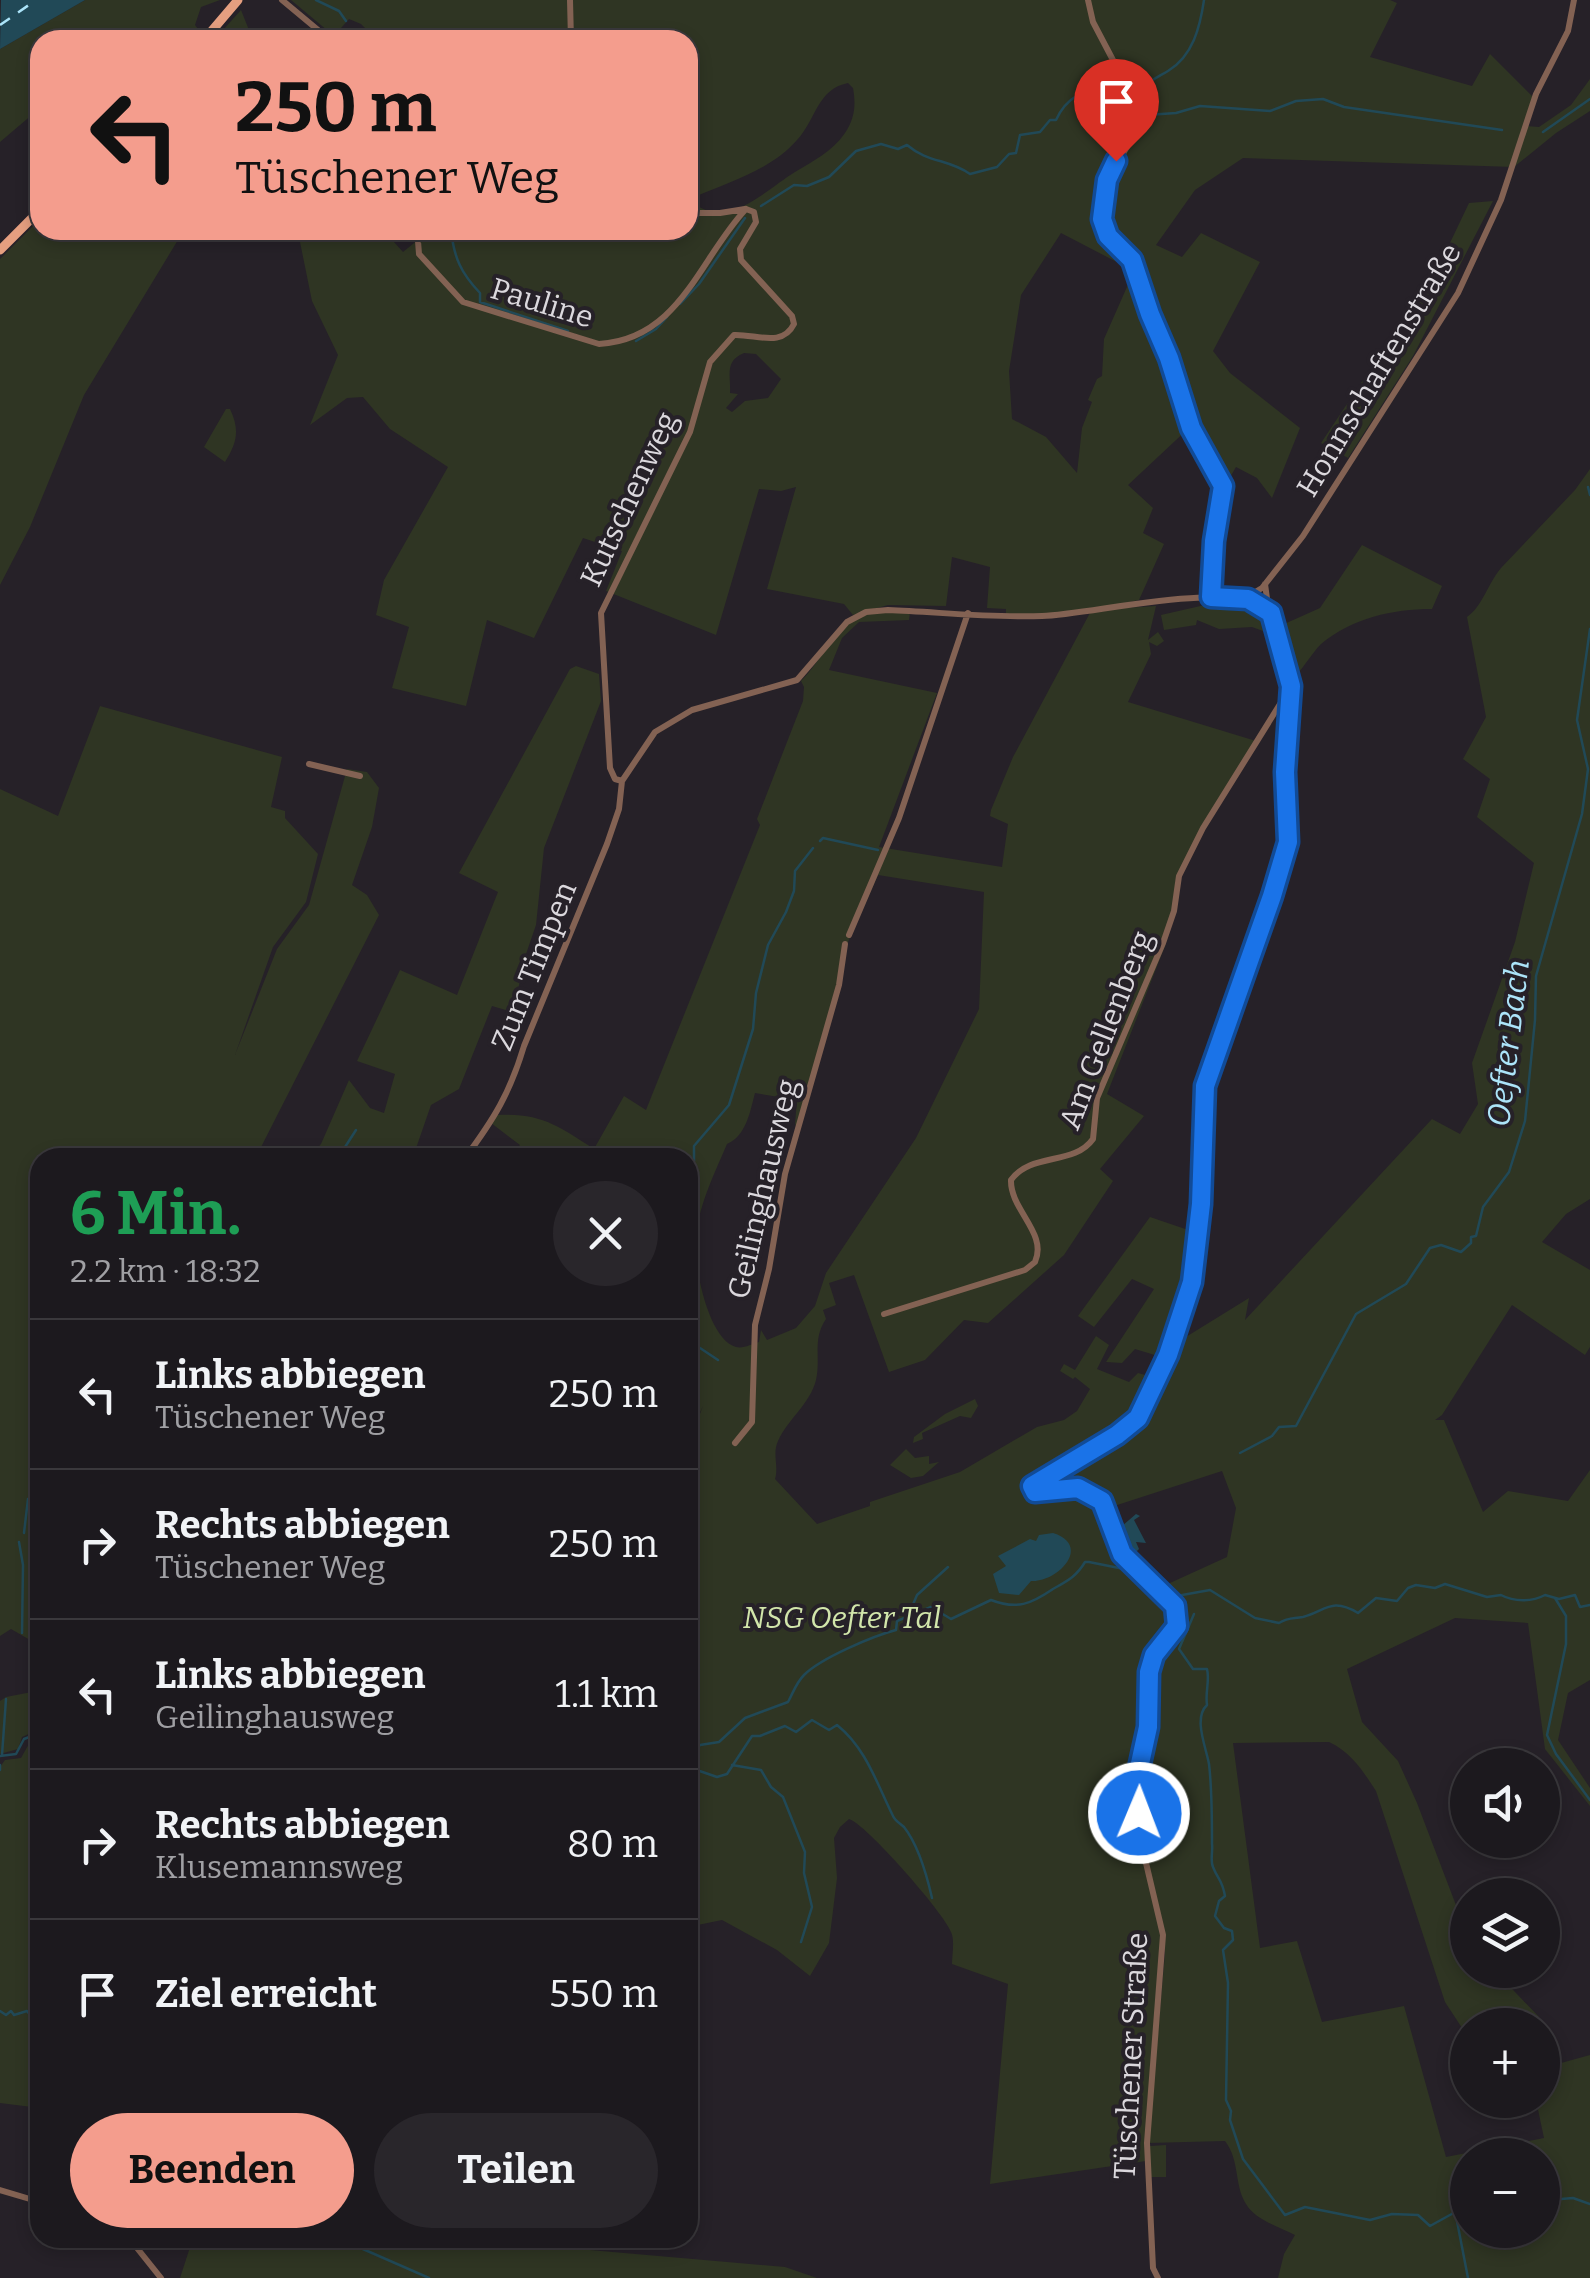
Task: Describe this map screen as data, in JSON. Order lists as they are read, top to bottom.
{
  "streets": {
    "street": [
      "Pauline",
      "Honnschaftenstraße",
      "Kutschenweg",
      "Zum Timpen",
      "Am Gellenberg",
      "Geilinghausweg",
      "Tüschener Straße"
    ]
  },
  "crossings": [
    ["Pauline", "Kutschenweg"],
    ["Kutschenweg", "Zum Timpen"],
    ["Am Gellenberg", "Tüschener Straße"]
  ],
  "water": ["Oefter Bach"],
  "parks": ["NSG Oefter Tal"],
  "page": {
    "turn": ["250 m", "Tüschener Weg"],
    "heading": ["6 Min.", "2.2 km · 18:32"],
    "list": [
      {
        "name": "Links abbiegen",
        "note": "Tüschener Weg",
        "value": "250 m"
      },
      {
        "name": "Rechts abbiegen",
        "note": "Tüschener Weg",
        "value": "250 m"
      },
      {
        "name": "Links abbiegen",
        "note": "Geilinghausweg",
        "value": "1.1 km"
      },
      {
        "name": "Rechts abbiegen",
        "note": "Klusemannsweg",
        "value": "80 m"
      },
      {
        "name": "Ziel erreicht",
        "value": "550 m"
      }
    ],
    "map_buttons": ["+", "−"],
    "buttons": ["Beenden", "Teilen"]
  }
}
